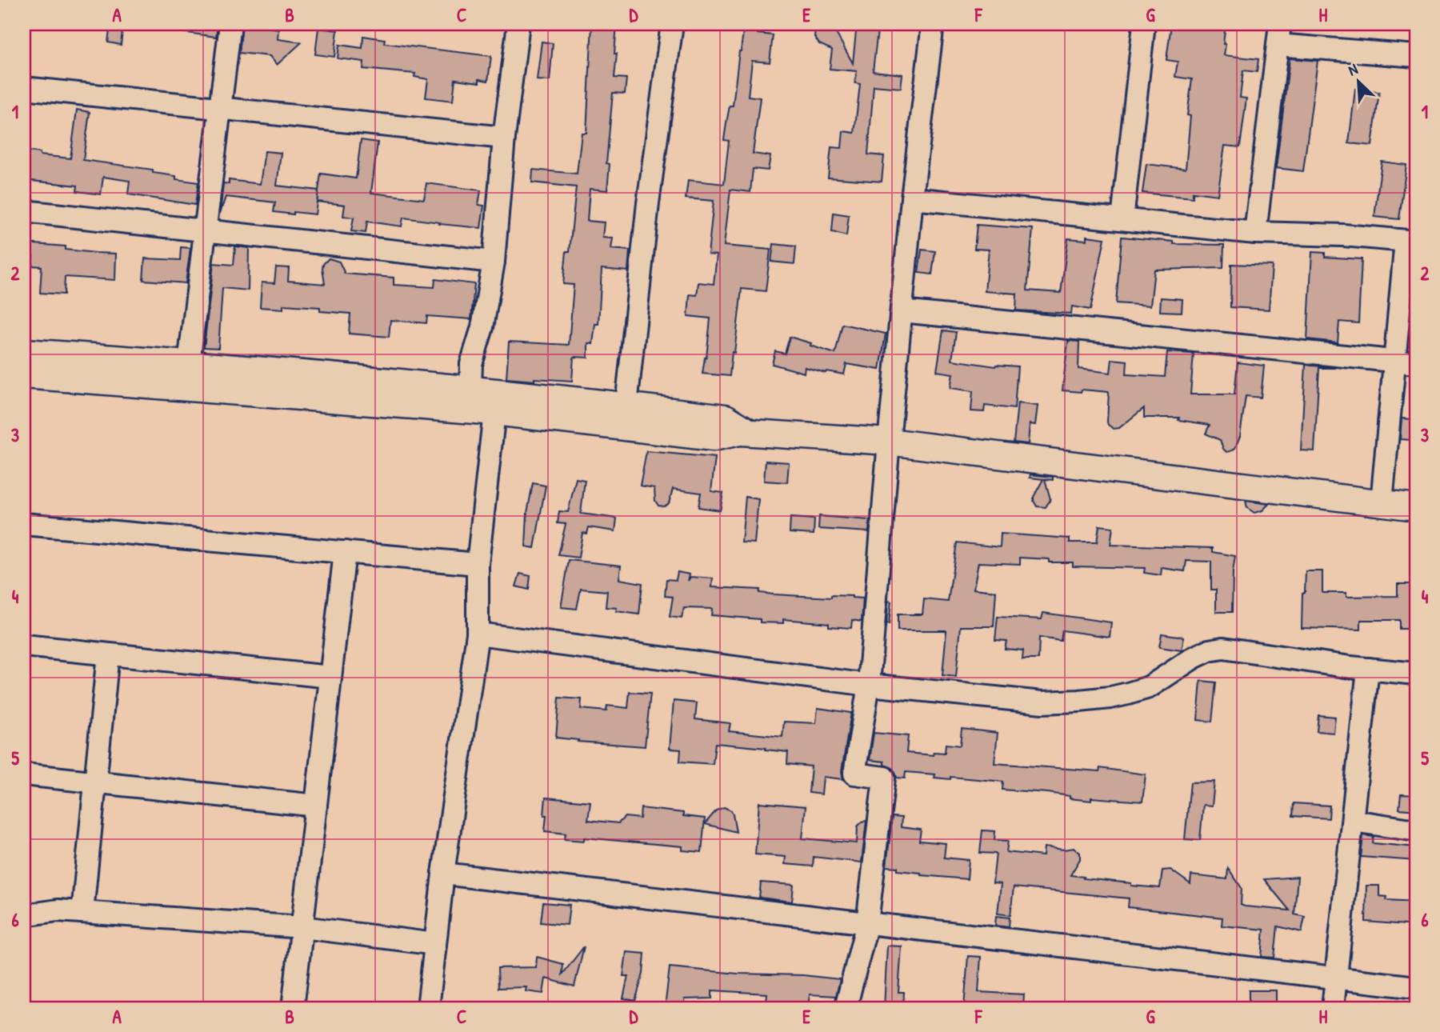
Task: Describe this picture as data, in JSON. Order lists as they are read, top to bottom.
{
  "north": "top left",
  "grid": {
    "columns": [
      "A",
      "B",
      "C",
      "D",
      "E",
      "F",
      "G",
      "H"
    ],
    "rows": [
      "1",
      "2",
      "3",
      "4",
      "5",
      "6"
    ]
  }
}
